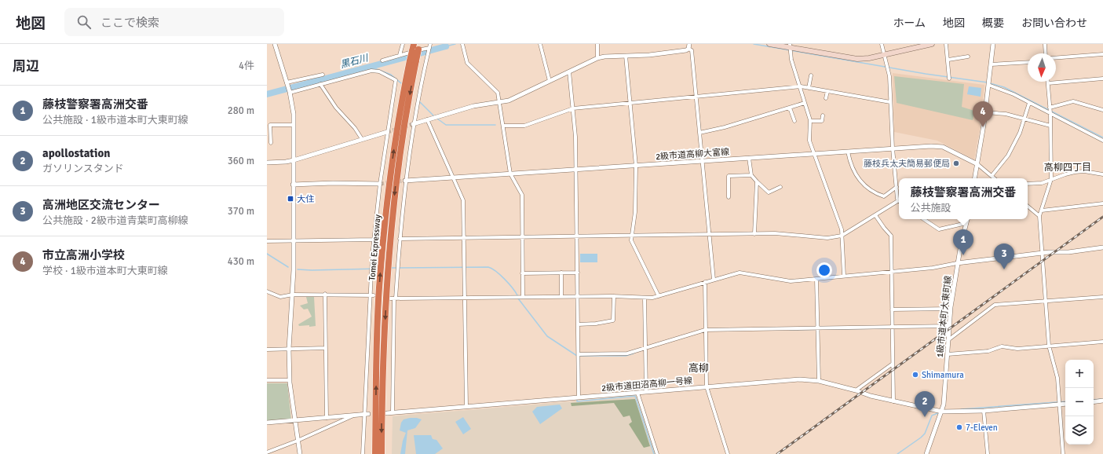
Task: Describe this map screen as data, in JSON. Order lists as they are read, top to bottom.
{
  "streets": {
    "highway": ["Tomei Expressway"],
    "street": ["2級市道高柳大富線", "1級市道本町大東町線", "2級市道田沼高柳一号線"]
  },
  "crossings": [
    ["1級市道本町大東町線", "2級市道田沼高柳一号線"]
  ],
  "districts": ["高柳四丁目", "高柳"],
  "water": ["黒石川"],
  "places": {
    "other": ["藤枝兵太夫簡易郵便局", "Shimamura", "7-Eleven"],
    "transit": ["大住"]
  },
  "north": "bottom",
  "page": {
    "header": "地図",
    "search": "ここで検索",
    "nav": [
      "ホーム",
      "地図",
      "概要",
      "お問い合わせ"
    ],
    "heading": ["周辺", "4件"],
    "list": [
      {
        "mark": "1",
        "name": "藤枝警察署高洲交番",
        "note": "公共施設 · 1級市道本町大東町線",
        "value": "280 m"
      },
      {
        "mark": "2",
        "name": "apollostation",
        "note": "ガソリンスタンド",
        "value": "360 m"
      },
      {
        "mark": "3",
        "name": "高洲地区交流センター",
        "note": "公共施設 · 2級市道青葉町高柳線",
        "value": "370 m"
      },
      {
        "mark": "4",
        "name": "市立高洲小学校",
        "note": "学校 · 1級市道本町大東町線",
        "value": "430 m"
      }
    ],
    "pins": [
      "4",
      "1",
      "3",
      "2"
    ],
    "popup": ["藤枝警察署高洲交番", "公共施設"],
    "map_buttons": ["+", "−"]
  }
}
